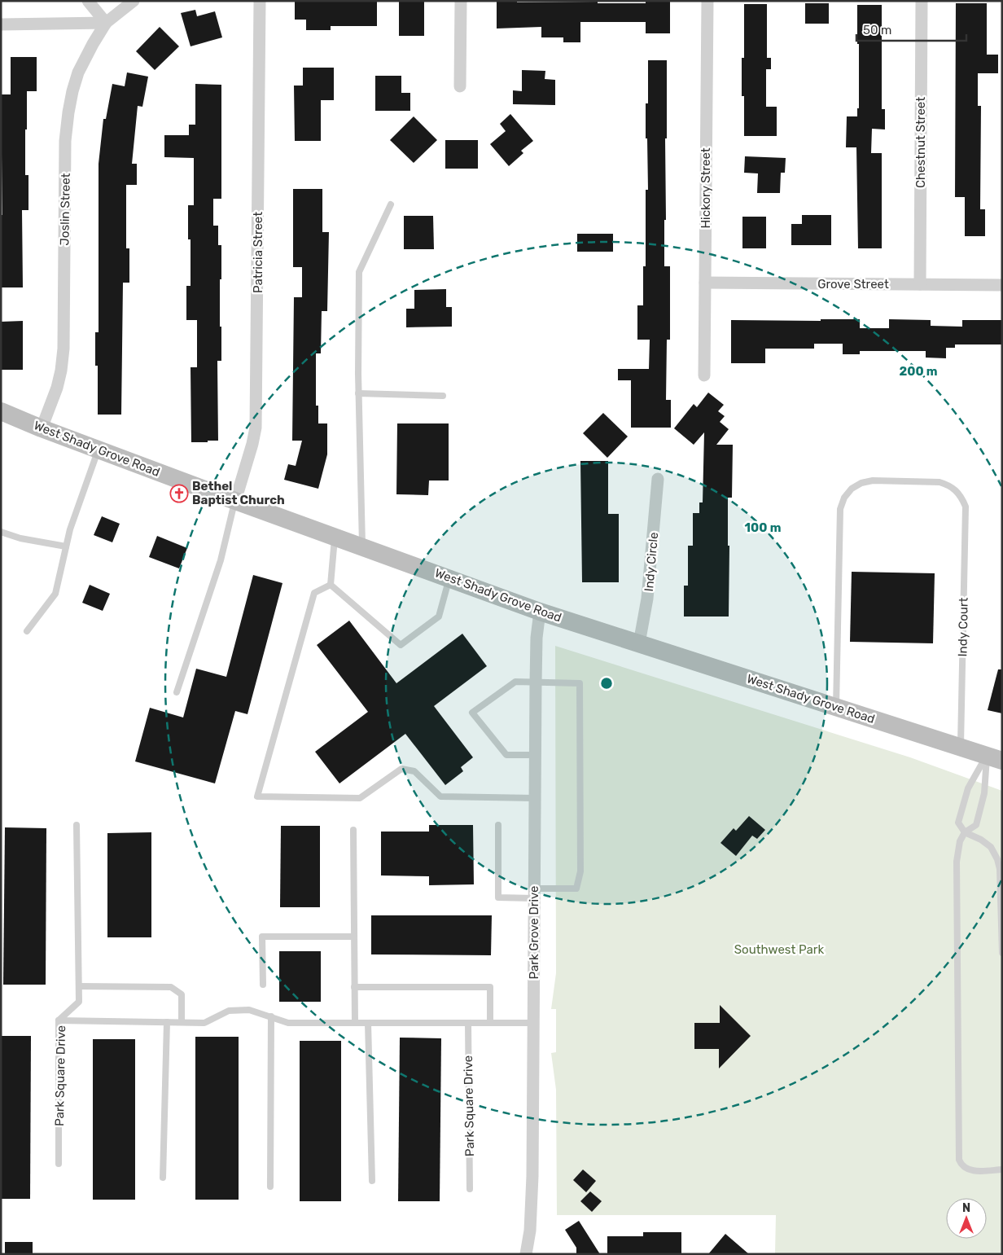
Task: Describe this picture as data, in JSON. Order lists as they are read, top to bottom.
{
  "streets": {
    "main road": ["West Shady Grove Road"],
    "street": [
      "Chestnut Street",
      "Hickory Street",
      "Joslin Street",
      "Patricia Street",
      "Grove Street",
      "Indy Circle",
      "Park Grove Drive"
    ],
    "lane": ["Indy Court", "Park Square Drive"]
  },
  "crossings": [
    ["Chestnut Street", "Grove Street"],
    ["Hickory Street", "Grove Street"],
    ["Joslin Street", "West Shady Grove Road"],
    ["Patricia Street", "West Shady Grove Road"],
    ["West Shady Grove Road", "Indy Circle"],
    ["West Shady Grove Road", "Indy Court"],
    ["West Shady Grove Road", "Park Grove Drive"],
    ["Park Grove Drive", "Park Square Drive"]
  ],
  "parks": ["Southwest Park"],
  "places": {
    "church": ["Bethel Baptist Church"]
  },
  "scale_bar": "50 m",
  "north": "top",
  "rings": ["200 m", "100 m"]
}
